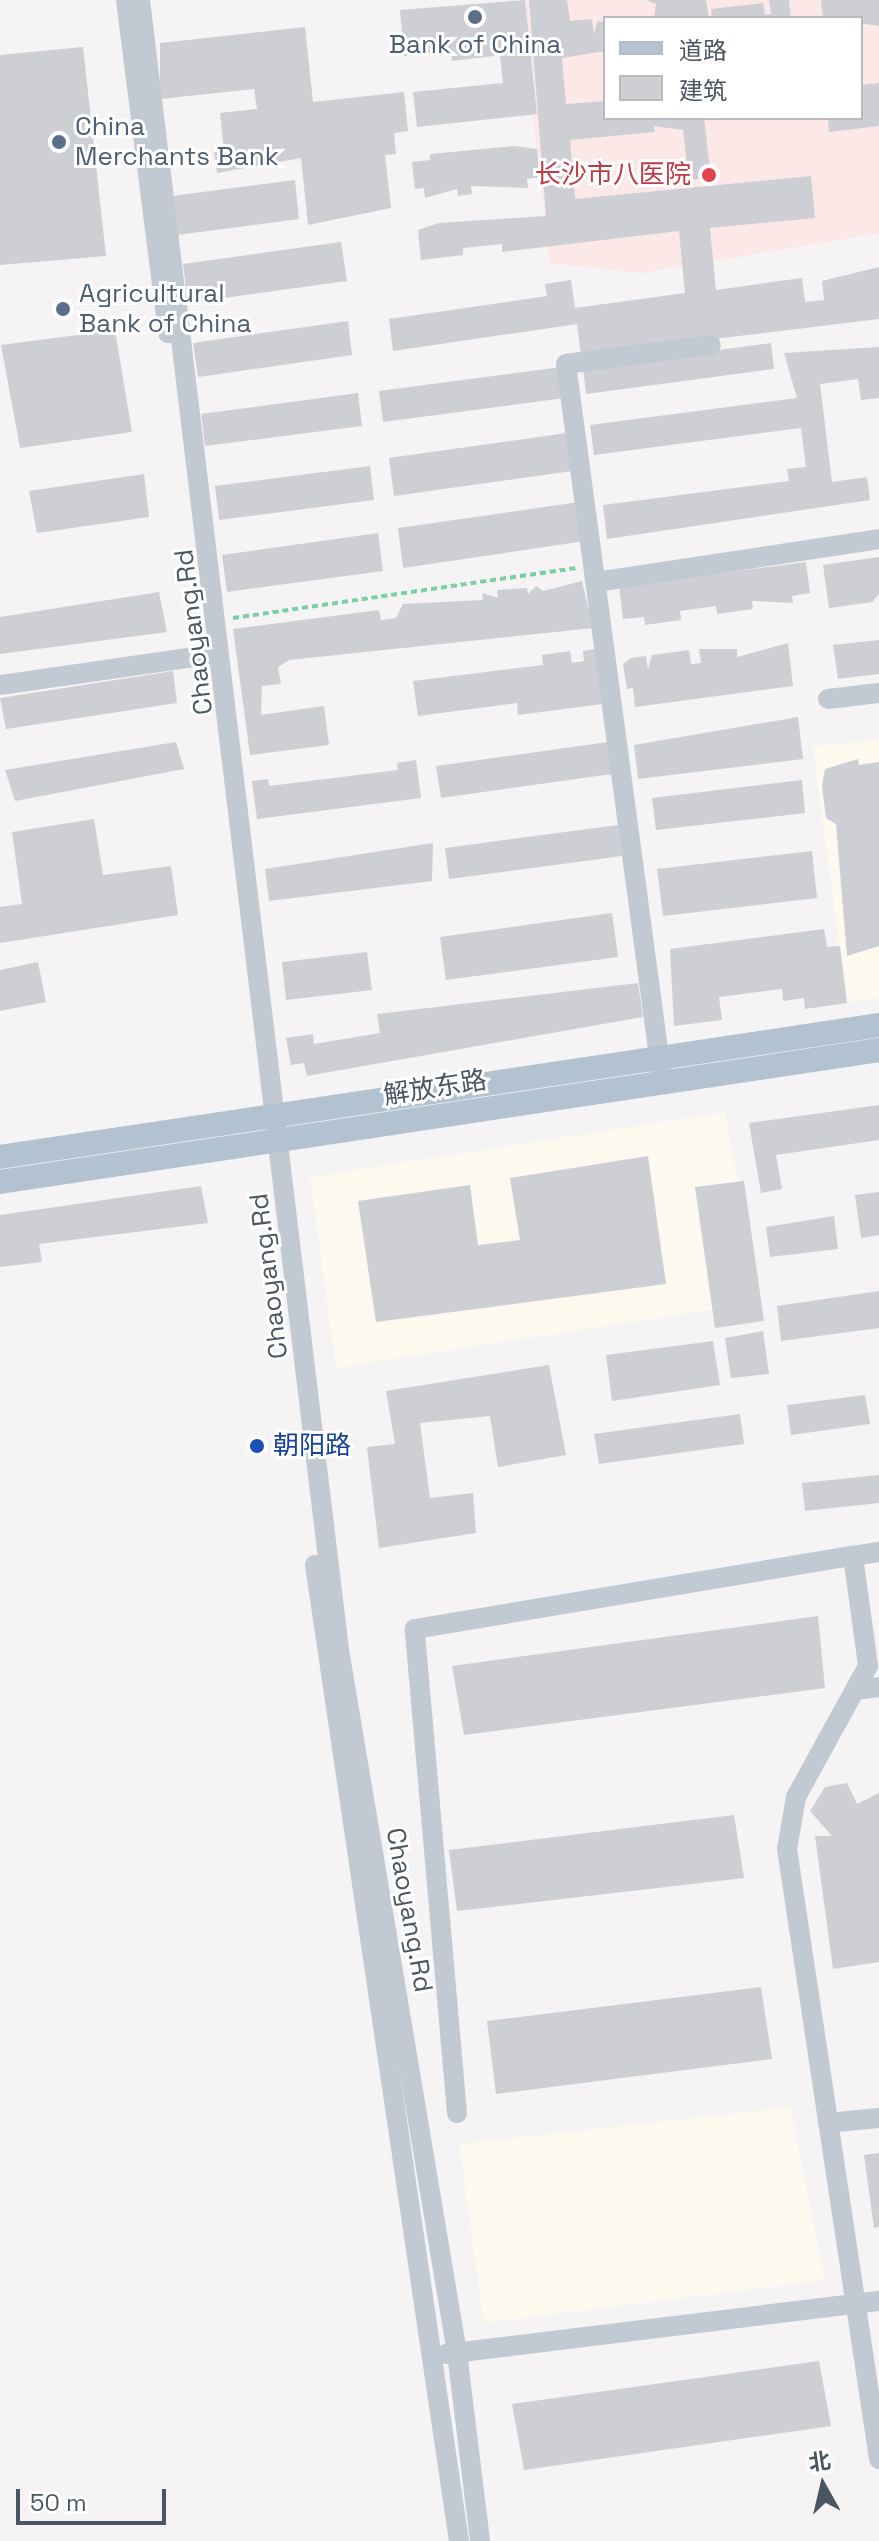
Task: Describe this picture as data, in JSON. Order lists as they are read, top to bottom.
{
  "streets": {
    "main road": ["解放东路"],
    "street": ["Chaoyang.Rd"]
  },
  "crossings": [
    ["Chaoyang.Rd", "解放东路"]
  ],
  "places": [
    "Bank of China",
    "China Merchants Bank",
    "长沙市八医院",
    "Agricultural Bank of China",
    "朝阳路"
  ],
  "legend": ["道路", "建筑"],
  "scale_bar": "50 m",
  "north": "top"
}
